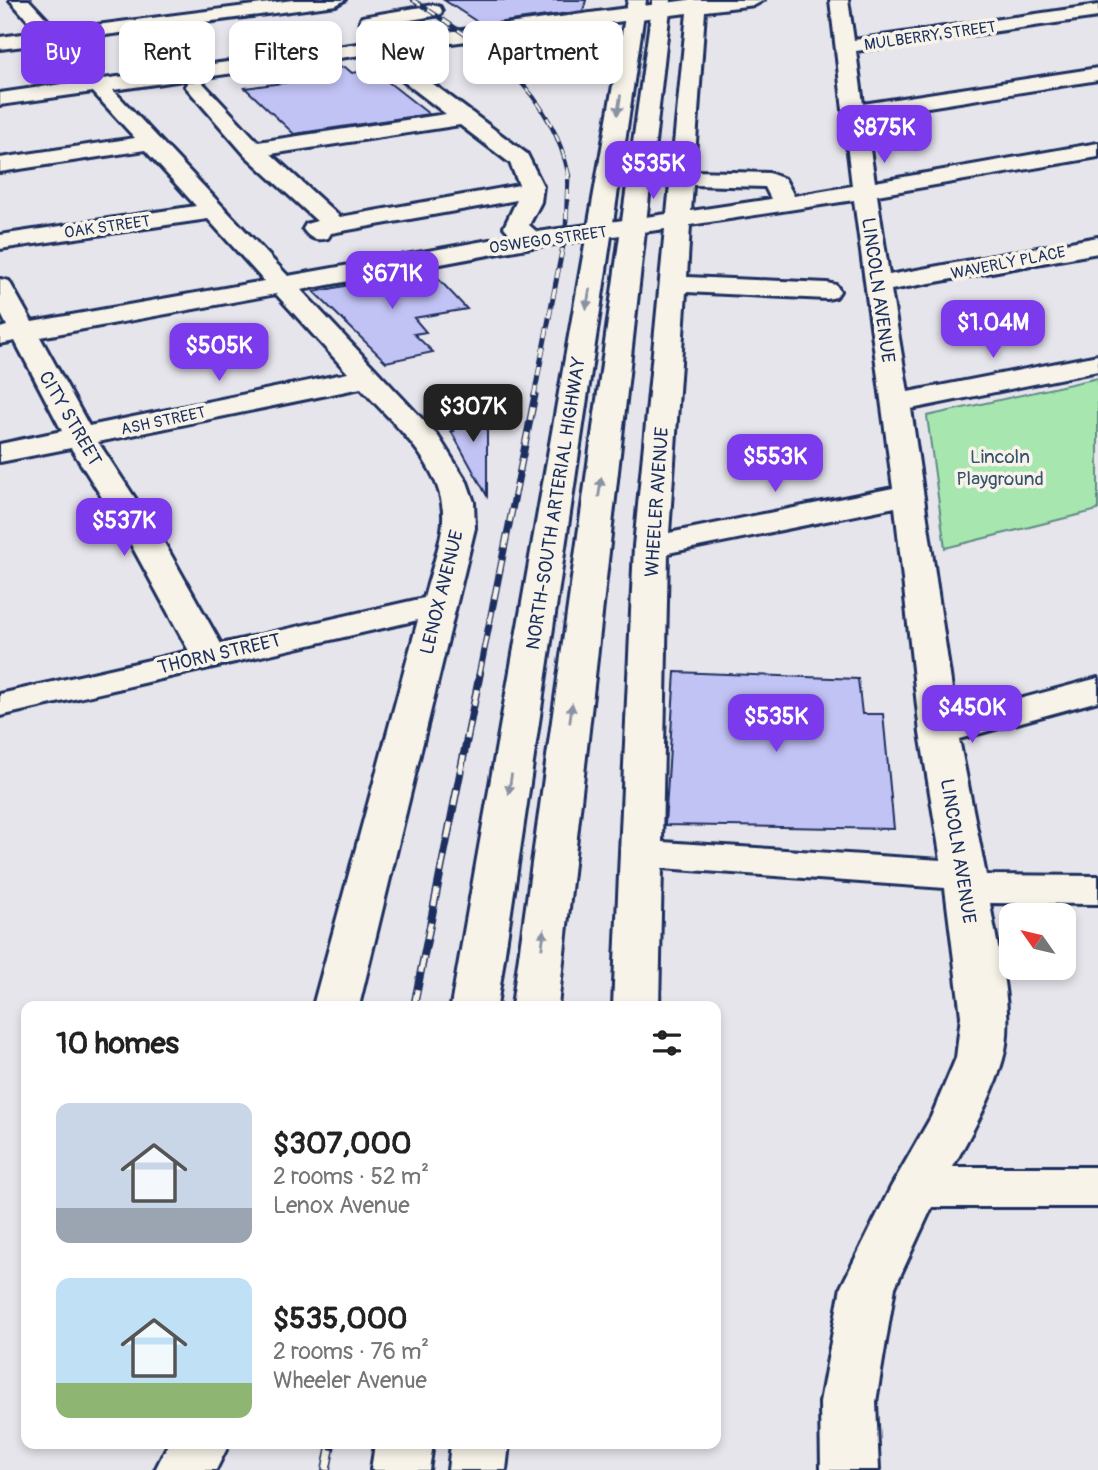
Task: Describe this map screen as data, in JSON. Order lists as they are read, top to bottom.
{
  "streets": {
    "main road": [
      "MULBERRY STREET",
      "OAK STREET",
      "OSWEGO STREET",
      "WAVERLY PLACE",
      "LINCOLN AVENUE",
      "CITY STREET",
      "ASH STREET",
      "WHEELER AVENUE",
      "NORTH-SOUTH ARTERIAL HIGHWAY",
      "LENOX AVENUE",
      "THORN STREET"
    ]
  },
  "crossings": [
    ["MULBERRY STREET", "LINCOLN AVENUE"],
    ["OAK STREET", "LENOX AVENUE"],
    ["OSWEGO STREET", "CITY STREET"],
    ["OSWEGO STREET", "WHEELER AVENUE"],
    ["OSWEGO STREET", "NORTH-SOUTH ARTERIAL HIGHWAY"],
    ["OSWEGO STREET", "LENOX AVENUE"],
    ["WAVERLY PLACE", "LINCOLN AVENUE"],
    ["CITY STREET", "ASH STREET"],
    ["CITY STREET", "THORN STREET"],
    ["ASH STREET", "LENOX AVENUE"],
    ["LENOX AVENUE", "THORN STREET"]
  ],
  "parks": ["Lincoln Playground"],
  "north": "top left",
  "page": {
    "chip": [
      "Buy",
      "Rent",
      "Filters",
      "New",
      "Apartment"
    ],
    "price": [
      "$875K",
      "$535K",
      "$671K",
      "$1.04M",
      "$505K",
      "$307K",
      "$553K",
      "$537K",
      "$450K",
      "$535K"
    ],
    "heading": "10 homes",
    "list": [
      {
        "name": "$307,000",
        "note": "2 rooms · 52 m² · Lenox Avenue"
      },
      {
        "name": "$535,000",
        "note": "2 rooms · 76 m² · Wheeler Avenue"
      }
    ]
  }
}
